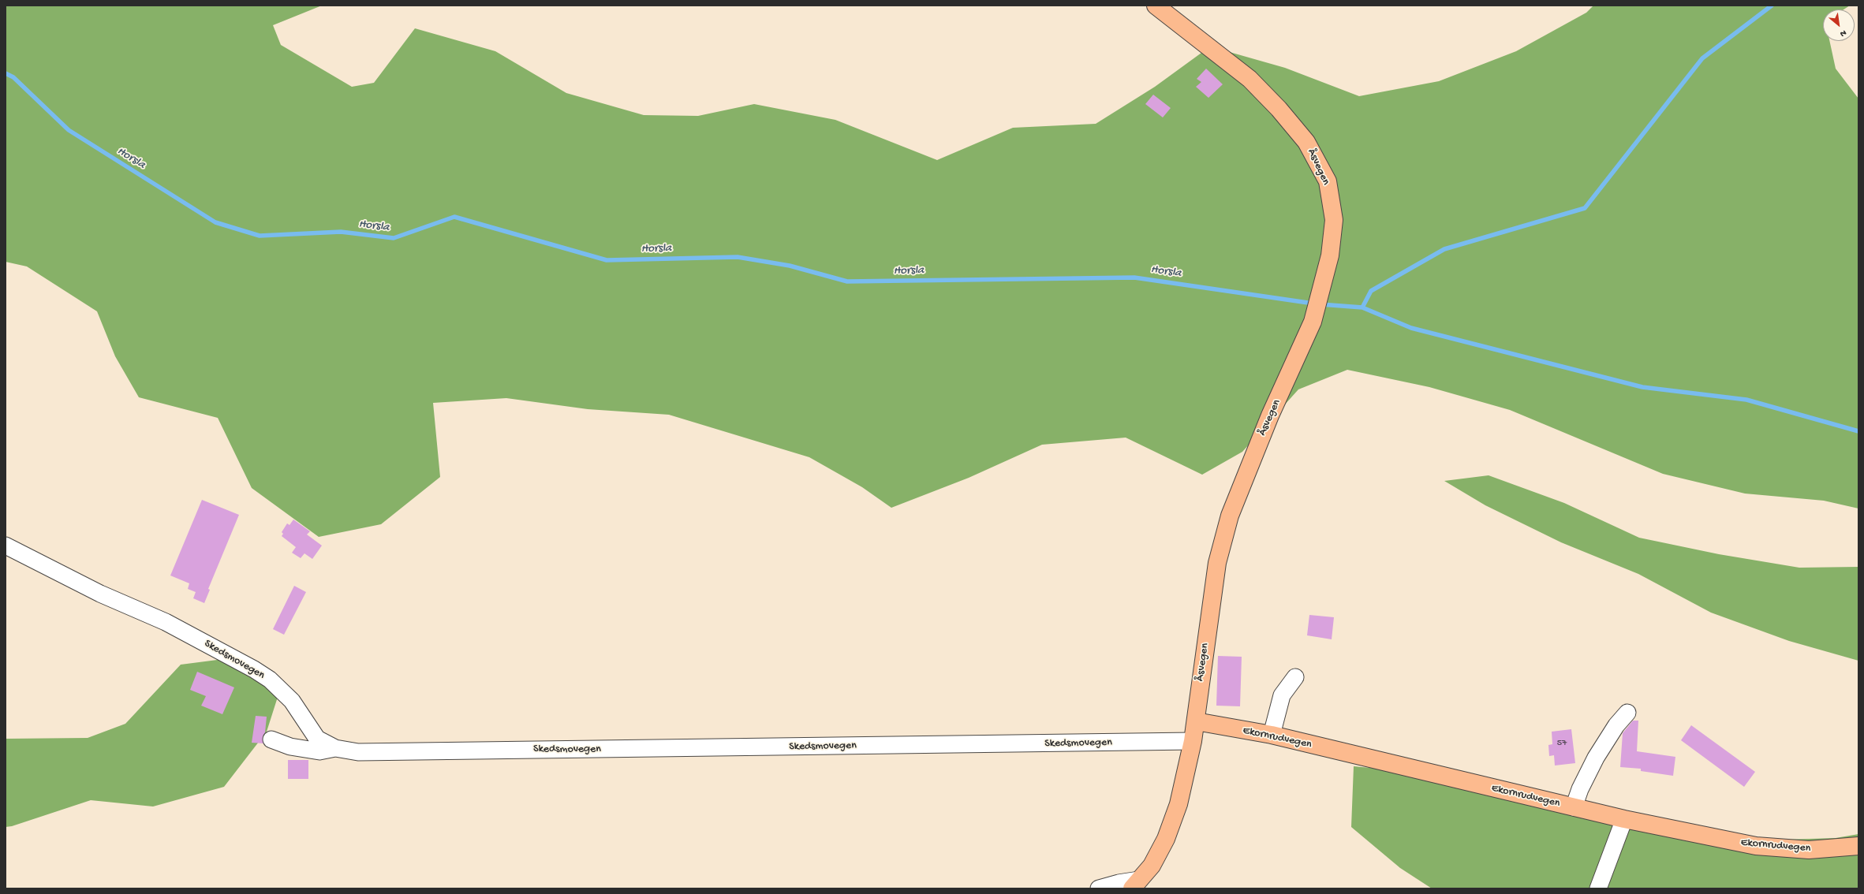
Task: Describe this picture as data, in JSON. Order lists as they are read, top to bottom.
{
  "streets": {
    "main road": ["Åsvegen", "Ekornrudvegen"],
    "street": ["Skedsmovegen"]
  },
  "crossings": [
    ["Åsvegen", "Skedsmovegen"],
    ["Åsvegen", "Ekornrudvegen"]
  ],
  "water": ["Horsla"],
  "house_numbers": ["57"],
  "north": "bottom right"
}
